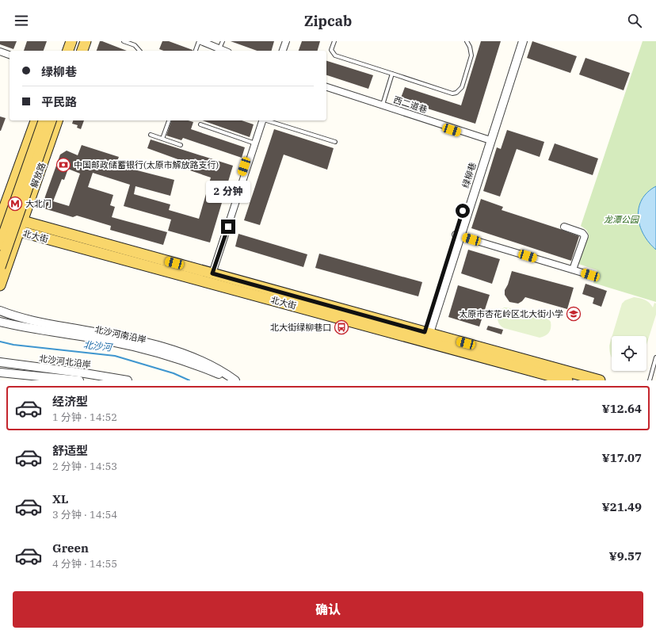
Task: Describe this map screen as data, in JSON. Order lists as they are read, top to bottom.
{
  "streets": {
    "main road": ["解放路", "北大街"],
    "street": [
      "西二道巷",
      "绿柳巷",
      "北沙河南沿岸",
      "北沙河北沿岸"
    ]
  },
  "crossings": [
    ["西二道巷", "绿柳巷"],
    ["解放路", "北大街"]
  ],
  "water": ["北沙河"],
  "parks": ["龙潭公园"],
  "places": {
    "bank": ["中国邮政储蓄银行(太原市解放路支行)"],
    "metro station": ["大北门"],
    "school or university": ["太原市杏花岭区北大街小学"],
    "bus stop": ["北大街绿柳巷口"]
  },
  "page": {
    "header": "Zipcab",
    "banner": ["绿柳巷", "平民路"],
    "bubble": "2 分钟",
    "list": [
      {
        "name": "经济型",
        "note": "1 分钟 · 14:52",
        "value": "¥12.64"
      },
      {
        "name": "舒适型",
        "note": "2 分钟 · 14:53",
        "value": "¥17.07"
      },
      {
        "name": "XL",
        "note": "3 分钟 · 14:54",
        "value": "¥21.49"
      },
      {
        "name": "Green",
        "note": "4 分钟 · 14:55",
        "value": "¥9.57"
      }
    ],
    "buttons": "确认"
  }
}
